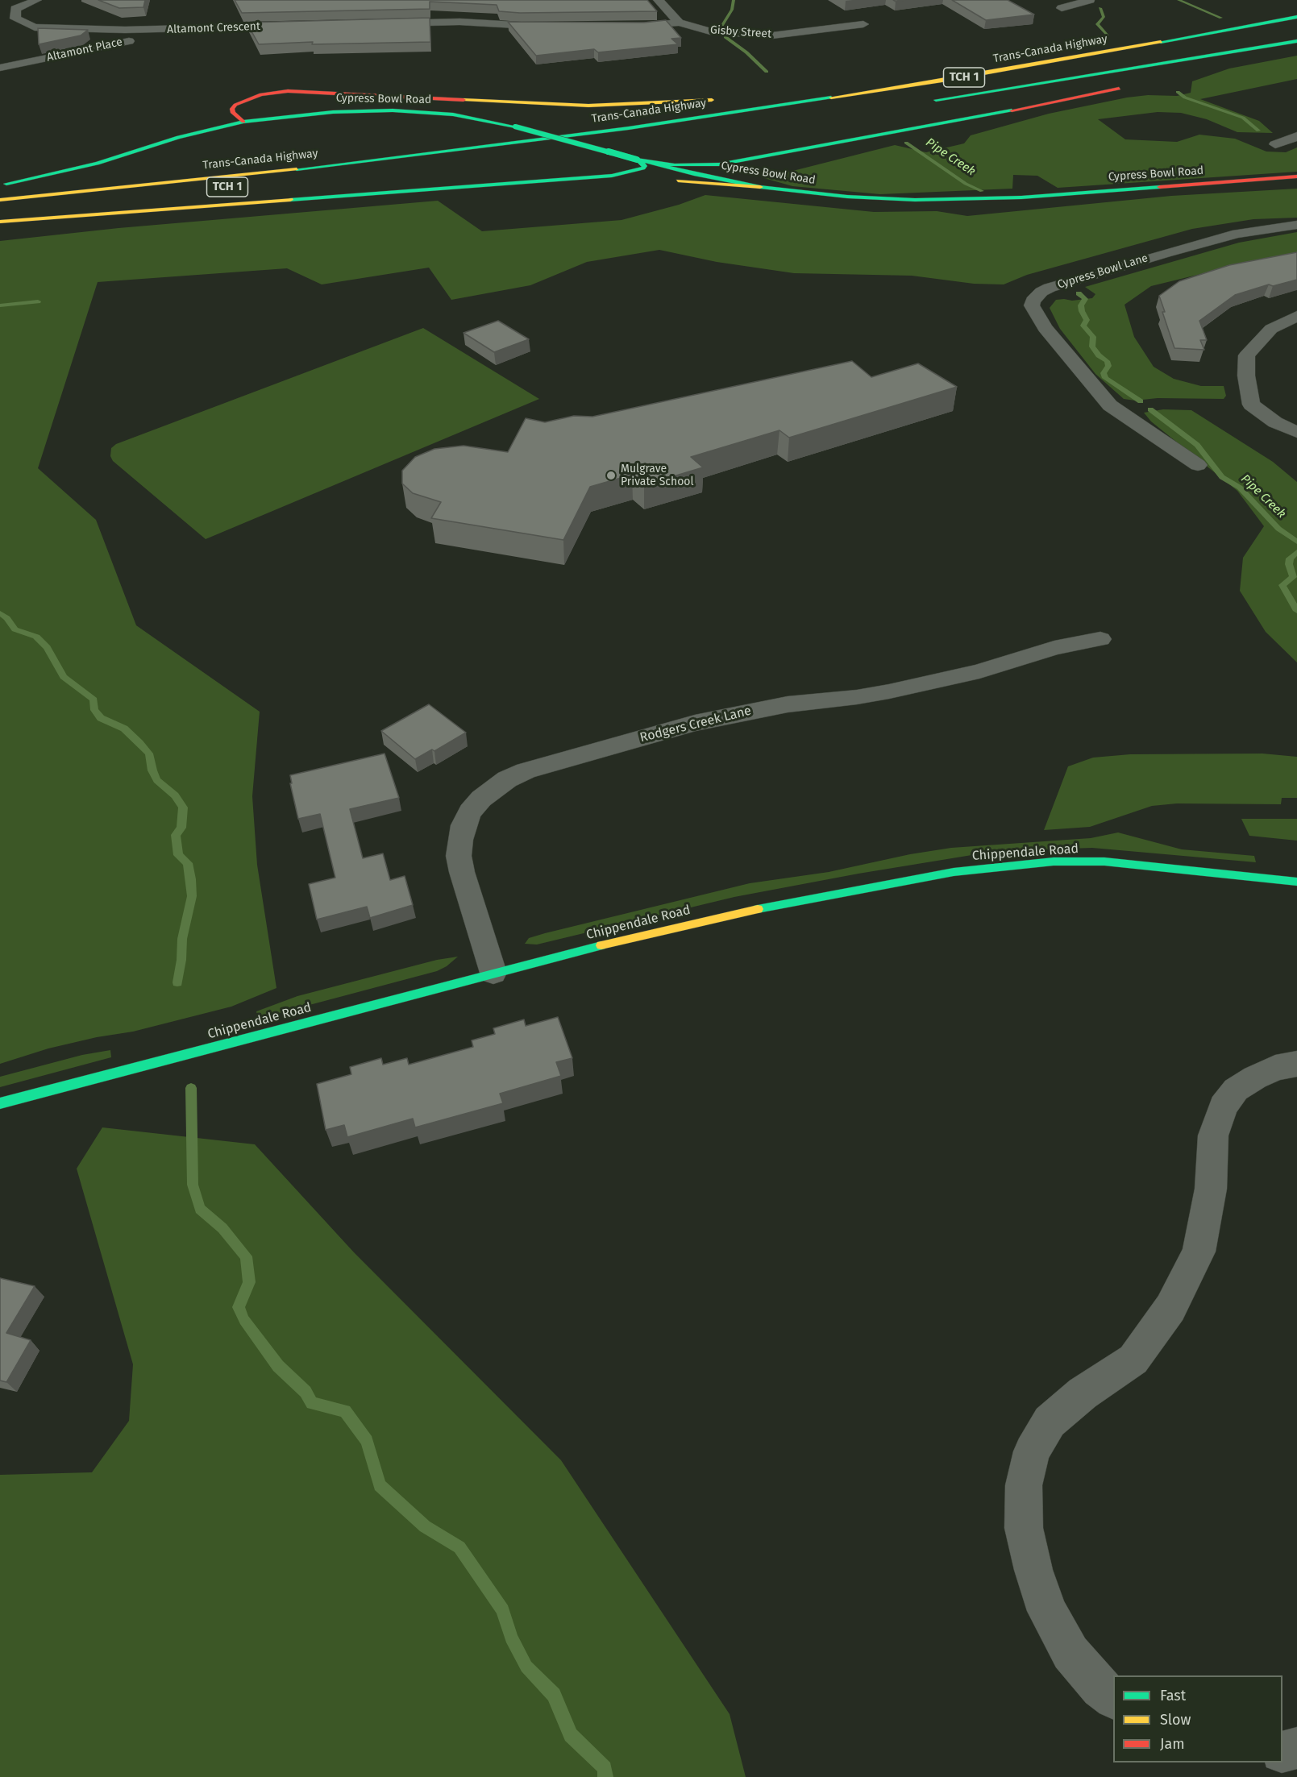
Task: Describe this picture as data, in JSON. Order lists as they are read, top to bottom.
{
  "streets": {
    "main road": [
      "Trans-Canada Highway",
      "TCH 1",
      "Cypress Bowl Road",
      "Chippendale Road"
    ],
    "street": [
      "Altamont Crescent",
      "Gisby Street",
      "Altamont Place",
      "Cypress Bowl Lane",
      "Rodgers Creek Lane"
    ]
  },
  "crossings": [
    ["Altamont Crescent", "Altamont Place"],
    ["Rodgers Creek Lane", "Chippendale Road"]
  ],
  "water": ["Pipe Creek"],
  "places": ["Mulgrave Private School"],
  "legend": ["Fast", "Slow", "Jam"]
}
